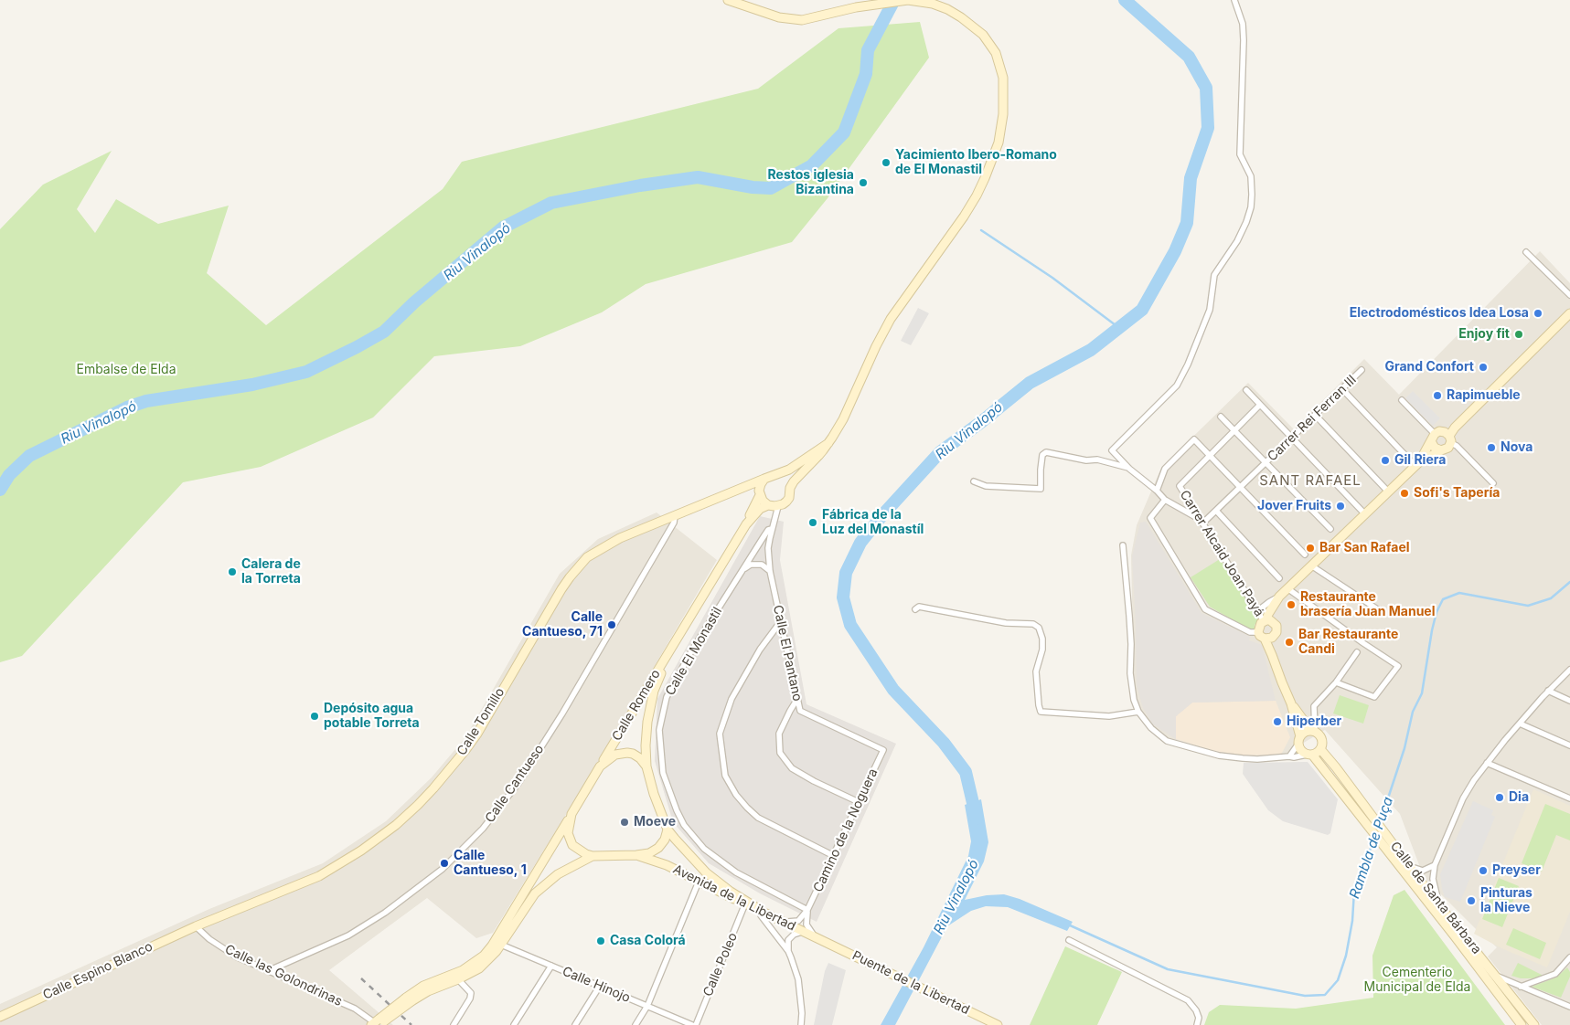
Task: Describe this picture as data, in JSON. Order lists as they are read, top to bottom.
{
  "streets": {
    "main road": [
      "Calle Romero",
      "Calle Tomillo",
      "Avenida de la Libertad",
      "Calle de Santa Bárbara",
      "Calle Espino Blanco",
      "Puente de la Libertad"
    ],
    "street": [
      "Carrer Rei Ferran III",
      "Carrer Alcaid Joan Payá",
      "Calle El Monastil",
      "Calle El Pantano",
      "Calle Cantueso",
      "Camino de la Noguera",
      "Calle Poleo",
      "Calle las Golondrinas",
      "Calle Hinojo"
    ]
  },
  "crossings": [
    ["Carrer Rei Ferran III", "Carrer Alcaid Joan Payá"],
    ["Calle El Monastil", "Calle El Pantano"],
    ["Calle El Monastil", "Camino de la Noguera"],
    ["Calle El Pantano", "Calle Romero"],
    ["Calle El Pantano", "Calle Tomillo"],
    ["Calle El Pantano", "Camino de la Noguera"],
    ["Calle Romero", "Calle Tomillo"],
    ["Calle Romero", "Avenida de la Libertad"],
    ["Calle Tomillo", "Calle Cantueso"],
    ["Calle Tomillo", "Calle Espino Blanco"],
    ["Calle Tomillo", "Calle las Golondrinas"],
    ["Calle Cantueso", "Calle las Golondrinas"],
    ["Avenida de la Libertad", "Calle Poleo"],
    ["Avenida de la Libertad", "Puente de la Libertad"],
    ["Calle Espino Blanco", "Calle las Golondrinas"]
  ],
  "districts": ["SANT RAFAEL"],
  "water": ["Riu Vinalopó", "Rambla de Puça"],
  "parks": ["Embalse de Elda", "Cementerio Municipal de Elda"],
  "places": [
    "Yacimiento Ibero-Romano de El Monastil",
    "Restos iglesia Bizantina",
    "Electrodomésticos Idea Losa",
    "Enjoy fit",
    "Grand Confort",
    "Rapimueble",
    "Nova",
    "Gil Riera",
    "Sofi's Tapería",
    "Jover Fruits",
    "Fábrica de la Luz del Monastíl",
    "Bar San Rafael",
    "Calera de la Torreta",
    "Restaurante brasería Juan Manuel",
    "Calle Cantueso, 71",
    "Bar Restaurante Candi",
    "Depósito agua potable Torreta",
    "Hiperber",
    "Dia",
    "Moeve",
    "Calle Cantueso, 1",
    "Preyser",
    "Pinturas la Nieve",
    "Casa Colorá"
  ]
}
